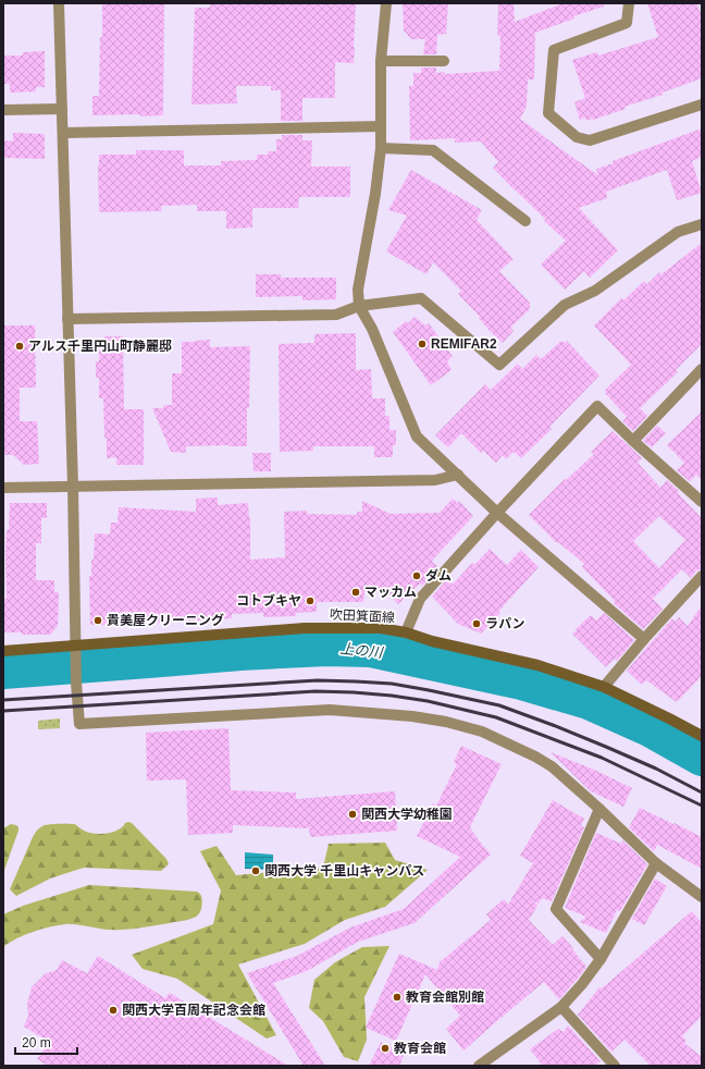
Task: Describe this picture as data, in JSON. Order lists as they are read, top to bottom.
{
  "streets": {
    "main road": ["吹田箕面線"]
  },
  "water": ["上の川"],
  "places": [
    "REMIFAR2",
    "アルス千里円山町静麗邸",
    "ダム",
    "マッカム",
    "コトブキヤ",
    "貴美屋クリーニング",
    "ラパン",
    "関西大学幼稚園",
    "関西大学 千里山キャンパス",
    "教育会館別館",
    "関西大学百周年記念会館",
    "教育会館"
  ],
  "scale_bar": "20 m"
}
